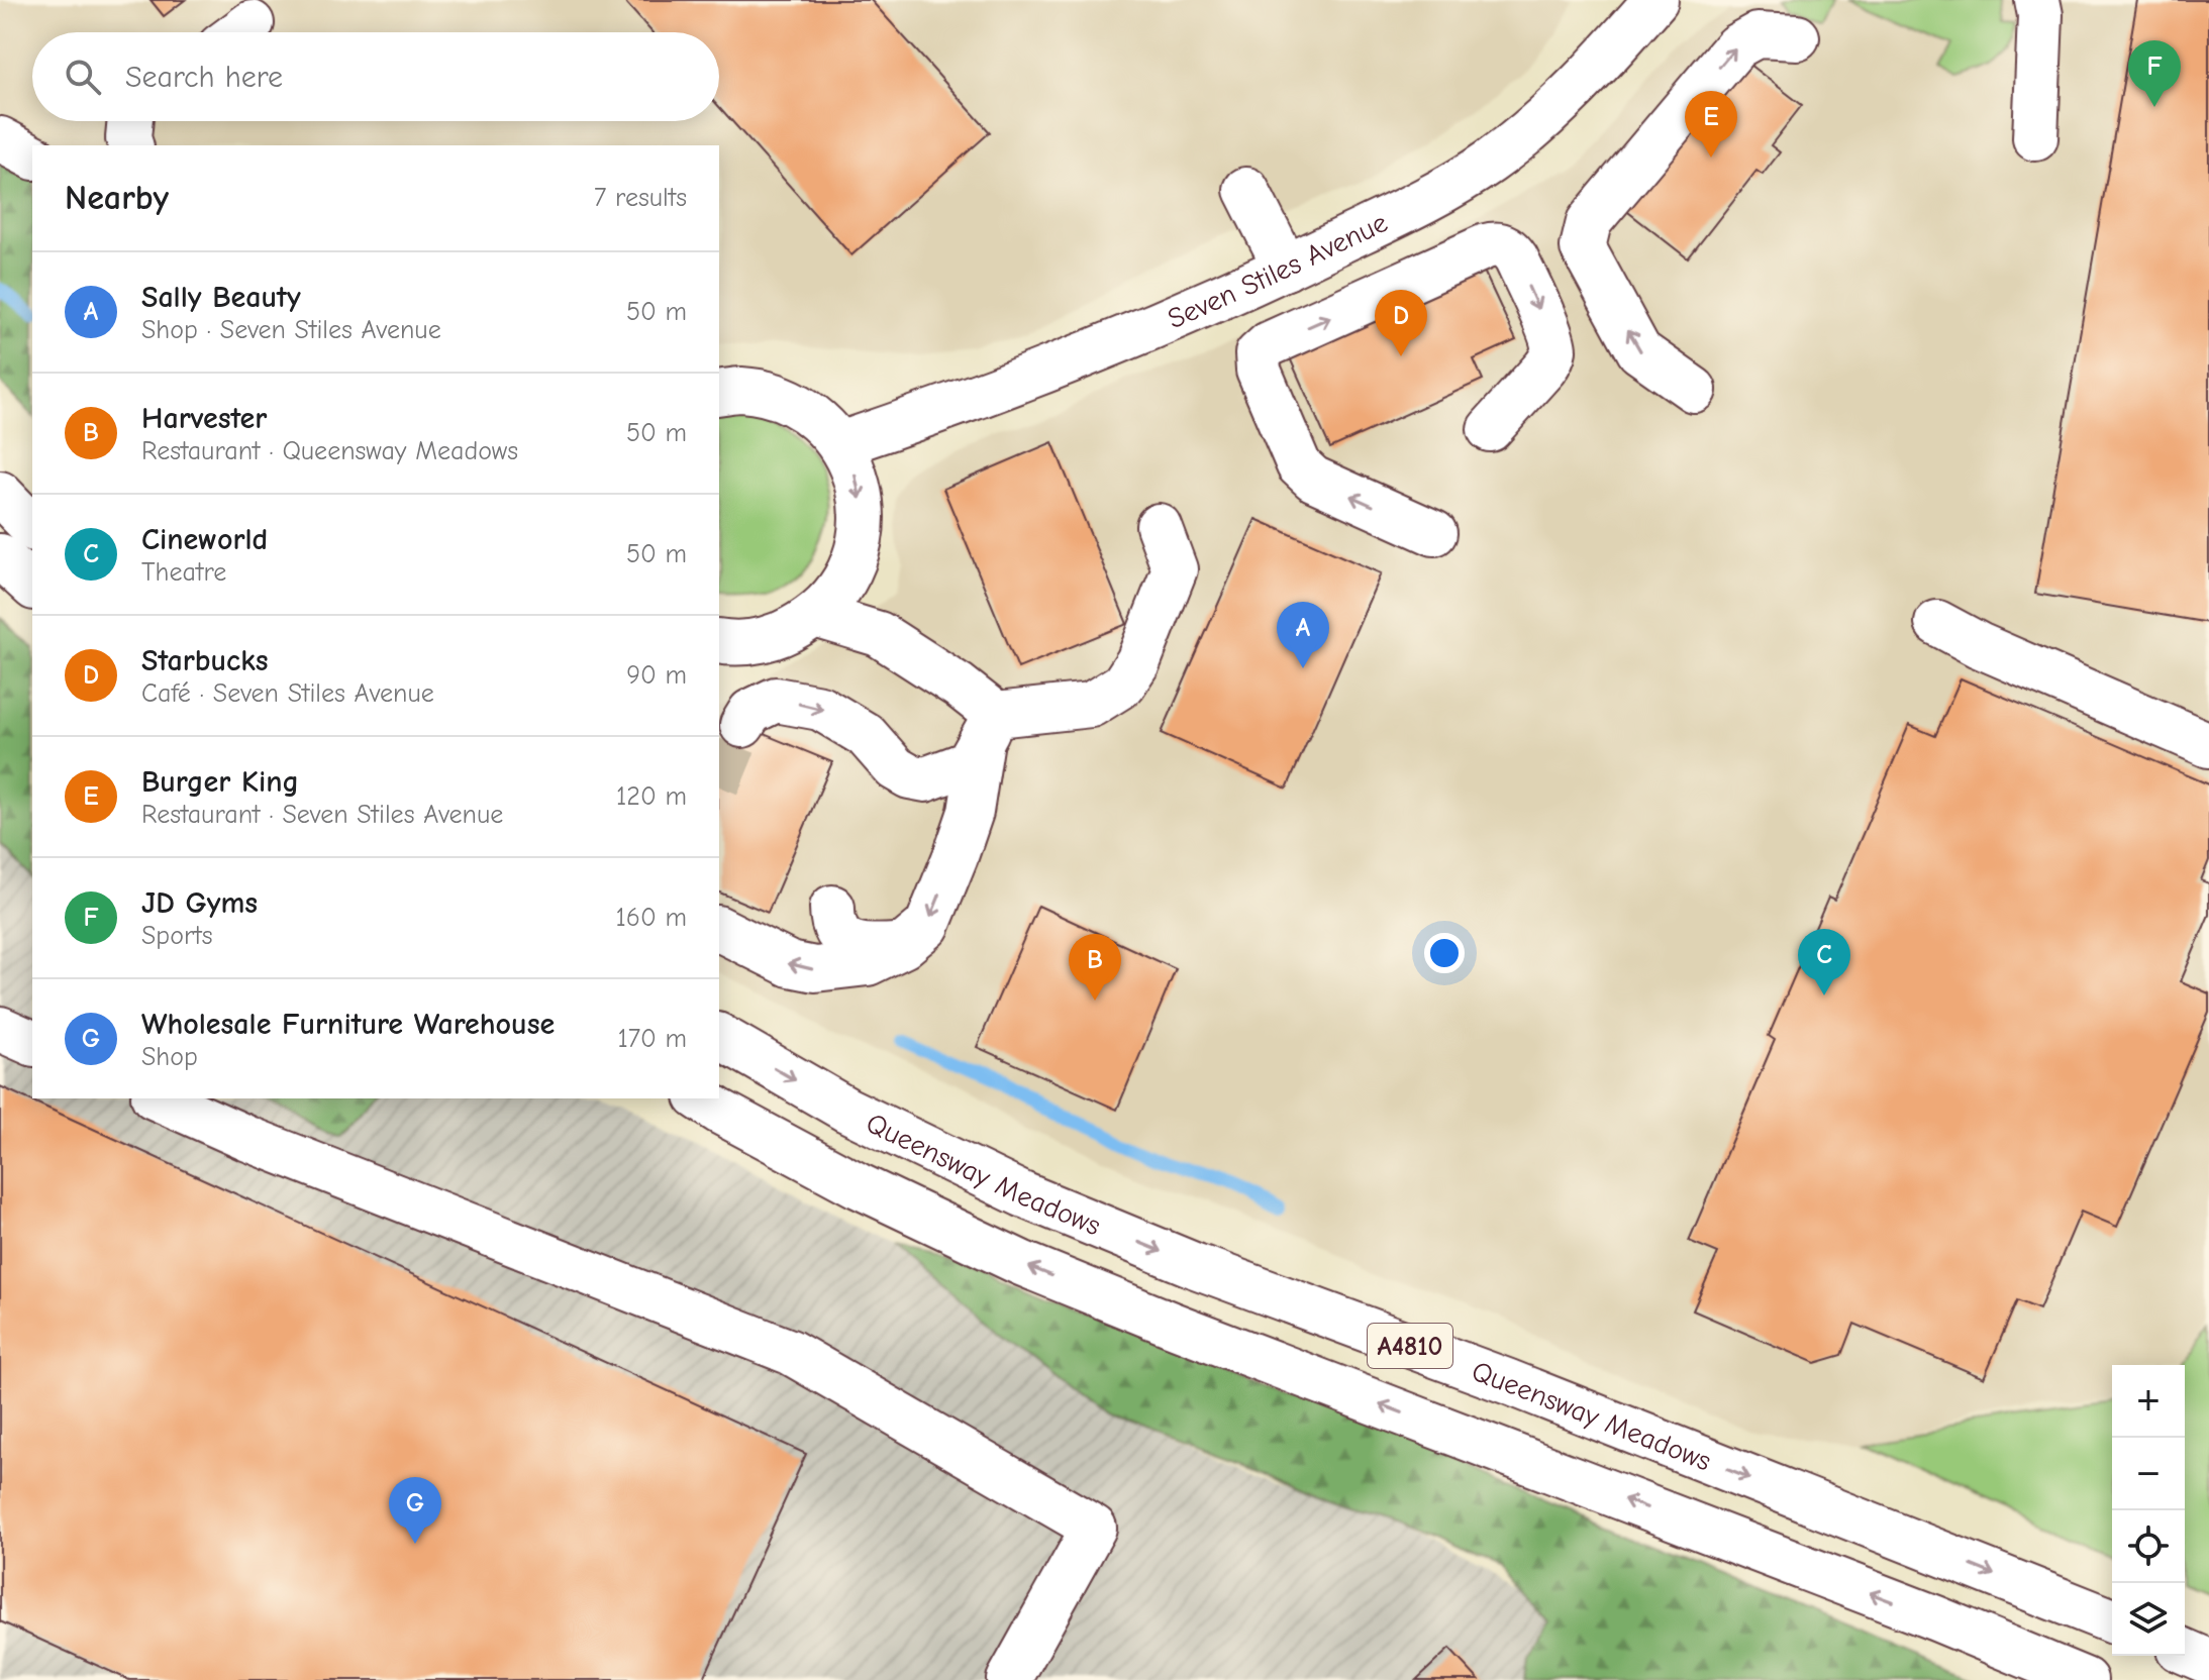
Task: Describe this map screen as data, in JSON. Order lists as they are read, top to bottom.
{
  "streets": {
    "main road": ["Seven Stiles Avenue", "Queensway Meadows", "A4810"]
  },
  "page": {
    "search": "Search here",
    "pins": [
      "F",
      "E",
      "D",
      "A",
      "C",
      "B",
      "G"
    ],
    "heading": ["Nearby", "7 results"],
    "list": [
      {
        "mark": "A",
        "name": "Sally Beauty",
        "note": "Shop · Seven Stiles Avenue",
        "value": "50 m"
      },
      {
        "mark": "B",
        "name": "Harvester",
        "note": "Restaurant · Queensway Meadows",
        "value": "50 m"
      },
      {
        "mark": "C",
        "name": "Cineworld",
        "note": "Theatre",
        "value": "50 m"
      },
      {
        "mark": "D",
        "name": "Starbucks",
        "note": "Café · Seven Stiles Avenue",
        "value": "90 m"
      },
      {
        "mark": "E",
        "name": "Burger King",
        "note": "Restaurant · Seven Stiles Avenue",
        "value": "120 m"
      },
      {
        "mark": "F",
        "name": "JD Gyms",
        "note": "Sports",
        "value": "160 m"
      },
      {
        "mark": "G",
        "name": "Wholesale Furniture Warehouse",
        "note": "Shop",
        "value": "170 m"
      }
    ],
    "map_buttons": ["+", "−"]
  }
}
